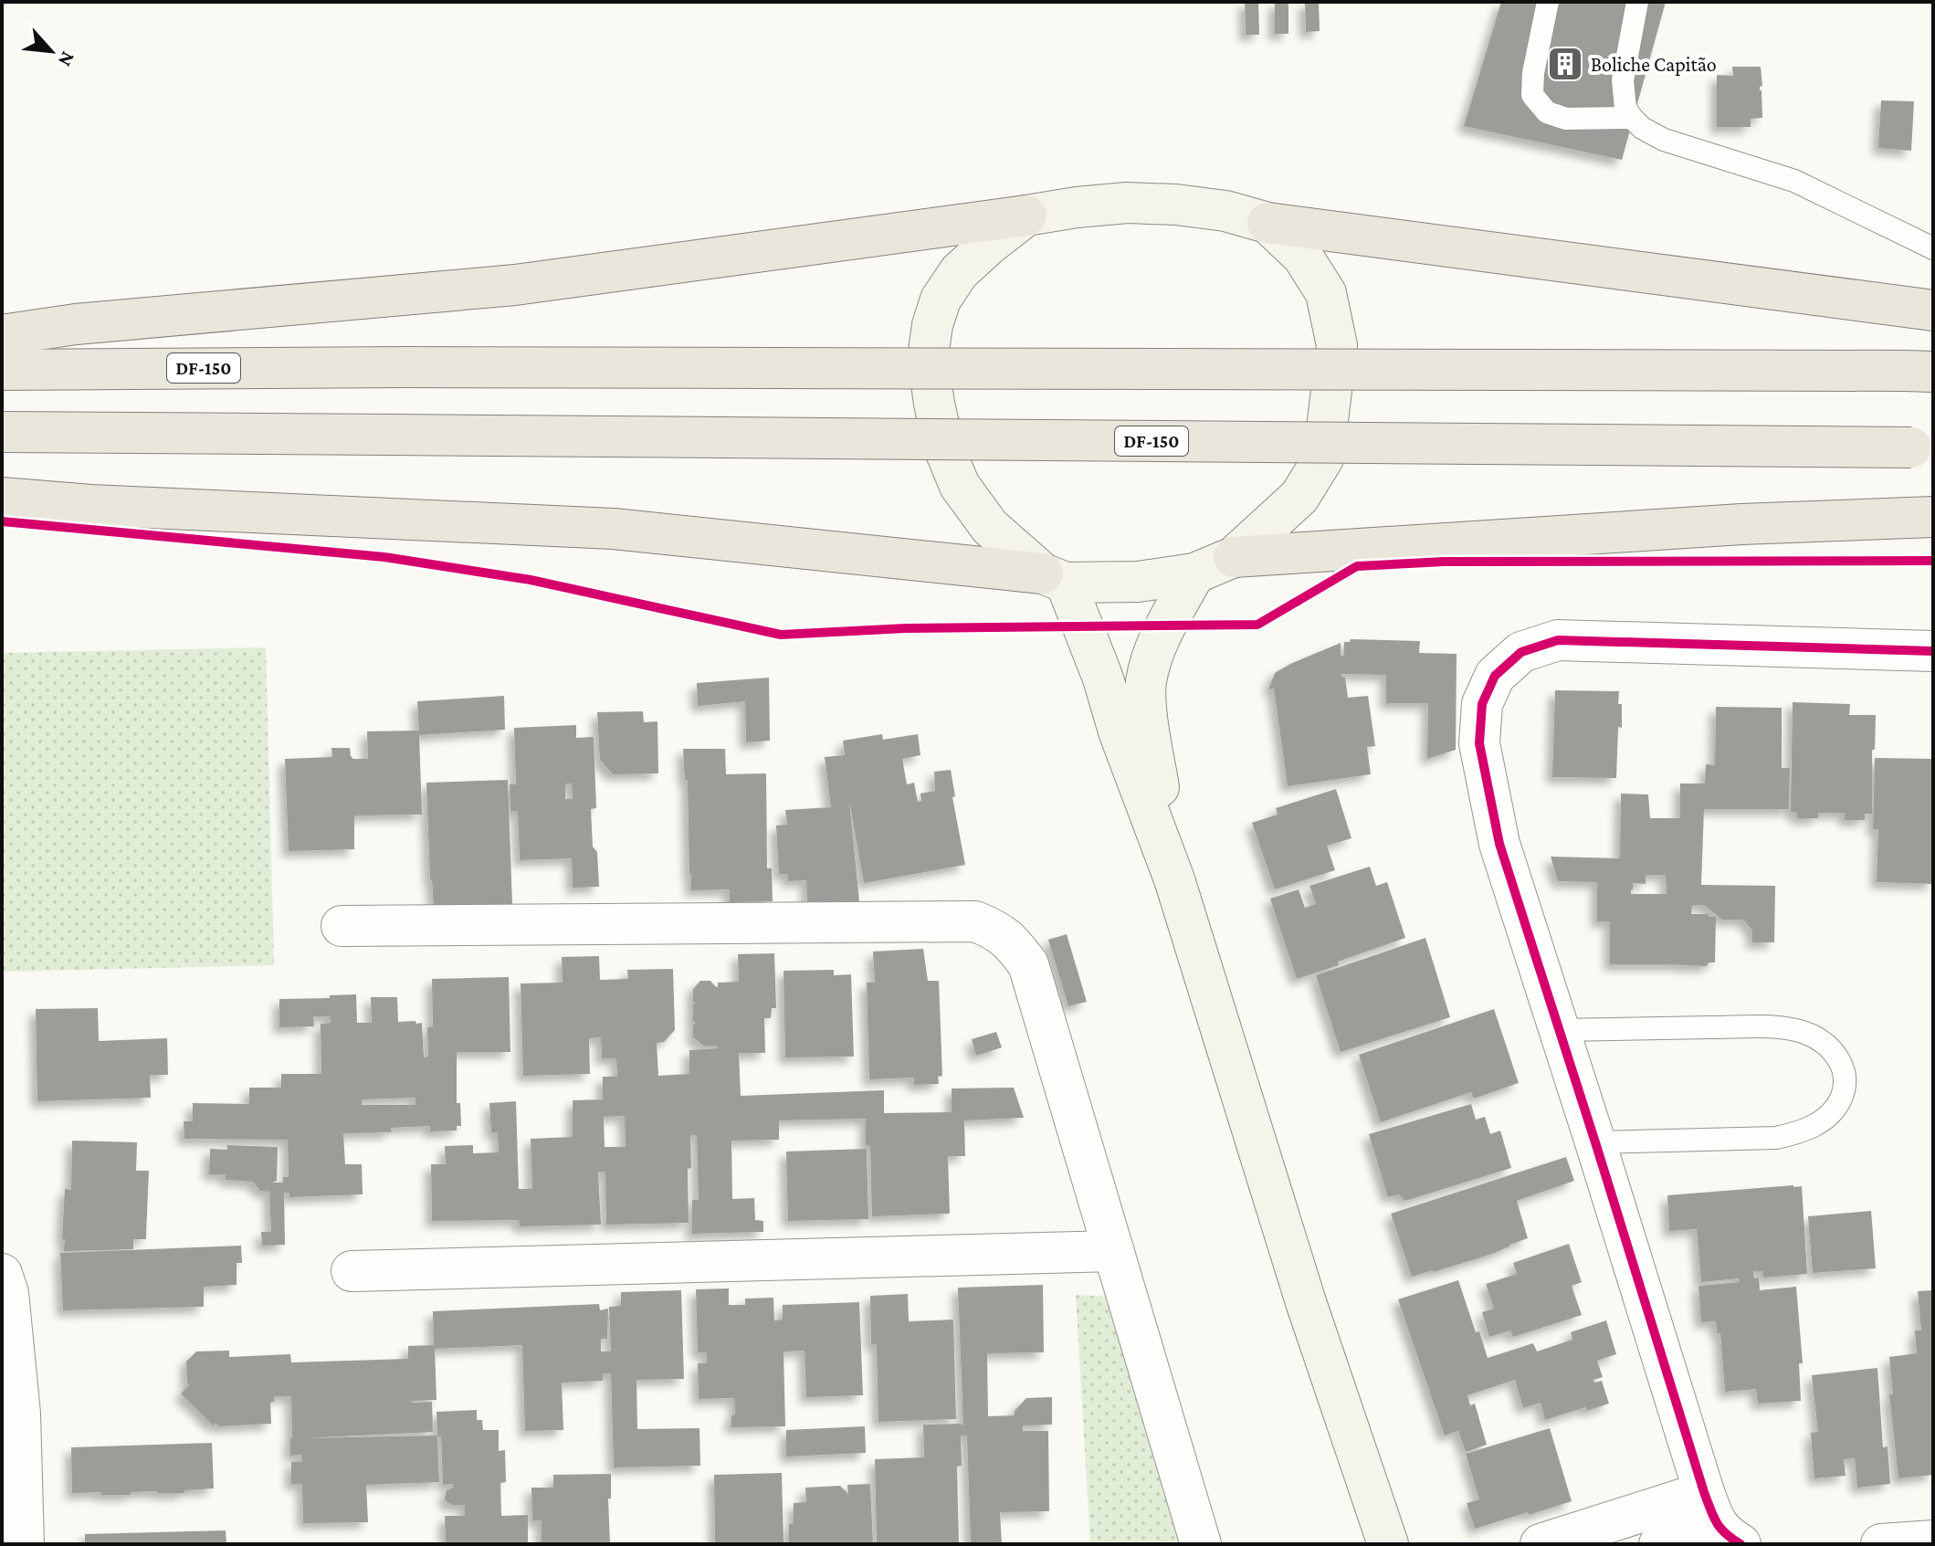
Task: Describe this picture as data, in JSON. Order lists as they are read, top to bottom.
{
  "streets": {
    "main road": ["DF-150"]
  },
  "places": {
    "building": ["Boliche Capitão"]
  },
  "north": "bottom right"
}
